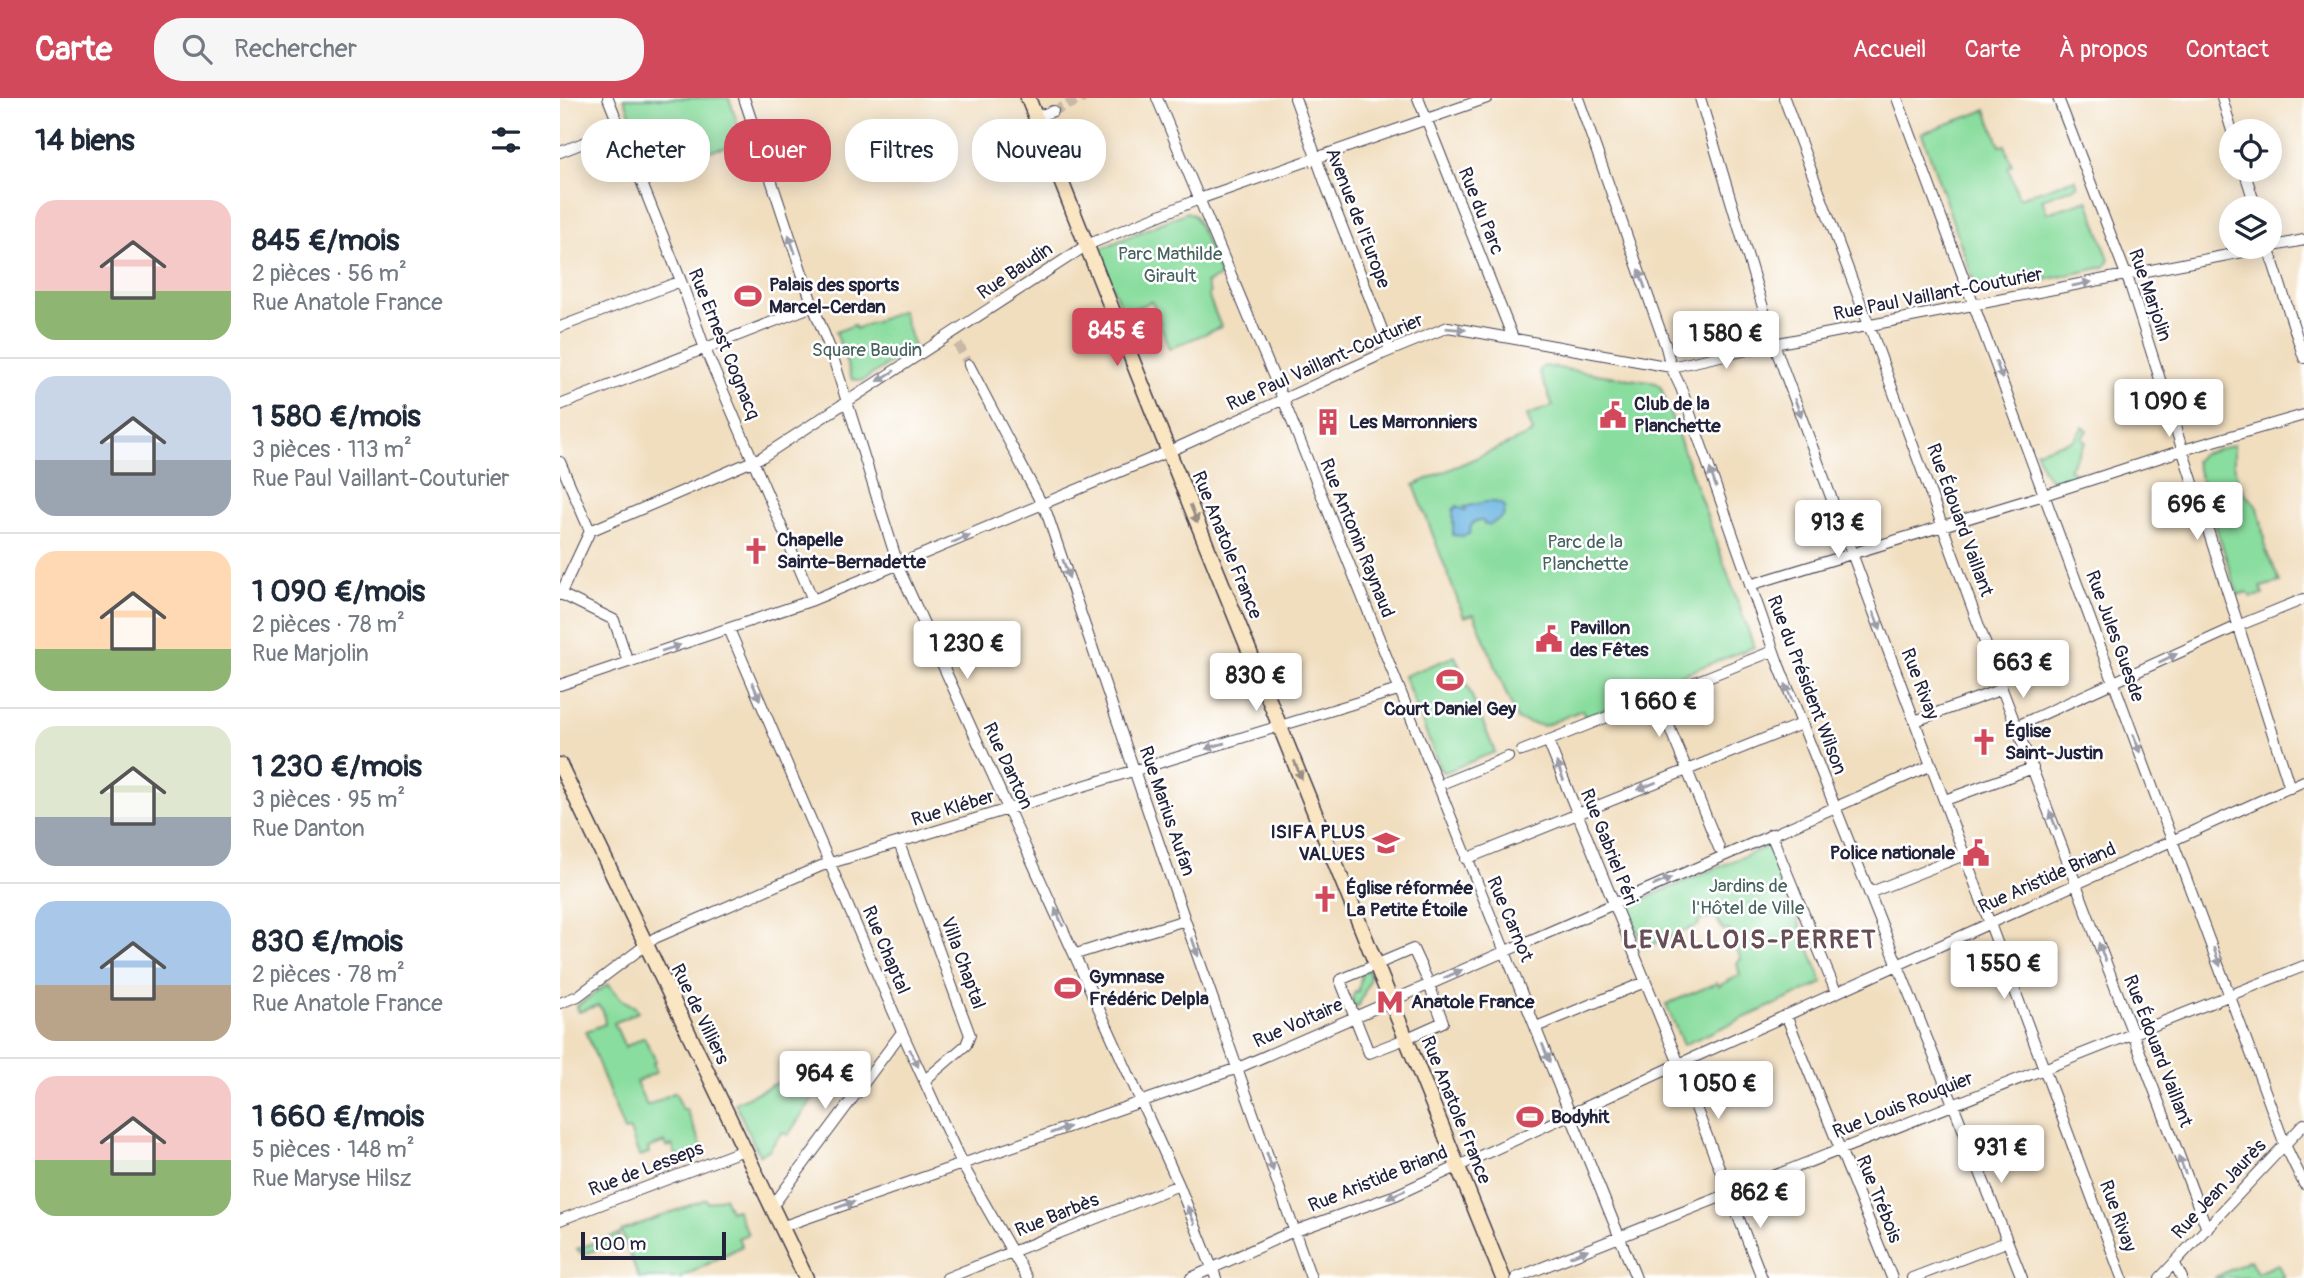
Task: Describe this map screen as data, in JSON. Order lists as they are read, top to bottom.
{
  "streets": {
    "main road": ["Rue Anatole France", "Rue de Villiers"],
    "street": [
      "Rue du Parc",
      "Avenue de l'Europe",
      "Rue Baudin",
      "Rue Paul Vaillant-Couturier",
      "Rue Marjolin",
      "Rue Ernest Cognacq",
      "Rue Édouard Vaillant",
      "Rue Antonin Raynaud",
      "Rue Jules Guesde",
      "Rue Rivay",
      "Rue du Président Wilson",
      "Rue Danton",
      "Rue Kléber",
      "Rue Marius Aufan",
      "Rue Gabriel Péri",
      "Rue Aristide Briand",
      "Rue Carnot",
      "Rue Chaptal",
      "Villa Chaptal",
      "Rue Voltaire",
      "Rue Louis Rouquier",
      "Rue de Lesseps",
      "Rue Jean Jaurès",
      "Rue Trébois",
      "Rue Barbès"
    ]
  },
  "crossings": [
    ["Rue du Parc", "Rue Baudin"],
    ["Rue du Parc", "Rue Paul Vaillant-Couturier"],
    ["Avenue de l'Europe", "Rue Baudin"],
    ["Avenue de l'Europe", "Rue Paul Vaillant-Couturier"],
    ["Rue Baudin", "Rue Ernest Cognacq"],
    ["Rue Baudin", "Rue Antonin Raynaud"],
    ["Rue Baudin", "Rue Anatole France"],
    ["Rue Baudin", "Rue Danton"],
    ["Rue Paul Vaillant-Couturier", "Rue Marjolin"],
    ["Rue Paul Vaillant-Couturier", "Rue Ernest Cognacq"],
    ["Rue Paul Vaillant-Couturier", "Rue Édouard Vaillant"],
    ["Rue Paul Vaillant-Couturier", "Rue Antonin Raynaud"],
    ["Rue Paul Vaillant-Couturier", "Rue Anatole France"],
    ["Rue Paul Vaillant-Couturier", "Rue Jules Guesde"],
    ["Rue Paul Vaillant-Couturier", "Rue Rivay"],
    ["Rue Paul Vaillant-Couturier", "Rue du Président Wilson"],
    ["Rue Paul Vaillant-Couturier", "Rue Danton"],
    ["Rue Paul Vaillant-Couturier", "Rue Marius Aufan"],
    ["Rue Paul Vaillant-Couturier", "Rue Chaptal"],
    ["Rue Marjolin", "Rue Aristide Briand"],
    ["Rue Édouard Vaillant", "Rue Aristide Briand"],
    ["Rue Édouard Vaillant", "Rue Louis Rouquier"],
    ["Rue Édouard Vaillant", "Rue Jean Jaurès"],
    ["Rue Antonin Raynaud", "Rue Kléber"],
    ["Rue Antonin Raynaud", "Rue Carnot"],
    ["Rue Anatole France", "Rue Kléber"],
    ["Rue Anatole France", "Rue Aristide Briand"],
    ["Rue Anatole France", "Rue Voltaire"],
    ["Rue Jules Guesde", "Rue Aristide Briand"],
    ["Rue Jules Guesde", "Rue Louis Rouquier"],
    ["Rue Jules Guesde", "Rue Jean Jaurès"],
    ["Rue Rivay", "Rue Aristide Briand"],
    ["Rue Rivay", "Rue Voltaire"],
    ["Rue Rivay", "Rue Louis Rouquier"],
    ["Rue du Président Wilson", "Rue Aristide Briand"],
    ["Rue du Président Wilson", "Rue Voltaire"],
    ["Rue du Président Wilson", "Rue Louis Rouquier"],
    ["Rue Danton", "Rue Kléber"],
    ["Rue Danton", "Rue Aristide Briand"],
    ["Rue Danton", "Rue Voltaire"],
    ["Rue Danton", "Rue Barbès"],
    ["Rue Kléber", "Rue Marius Aufan"],
    ["Rue Kléber", "Rue Carnot"],
    ["Rue Kléber", "Rue Chaptal"],
    ["Rue Kléber", "Villa Chaptal"],
    ["Rue Kléber", "Rue de Villiers"],
    ["Rue Marius Aufan", "Rue Aristide Briand"],
    ["Rue Marius Aufan", "Rue Voltaire"],
    ["Rue Gabriel Péri", "Rue Aristide Briand"],
    ["Rue Gabriel Péri", "Rue Voltaire"],
    ["Rue Gabriel Péri", "Rue Louis Rouquier"],
    ["Rue Aristide Briand", "Rue Carnot"],
    ["Rue Aristide Briand", "Rue Trébois"],
    ["Rue Carnot", "Rue Voltaire"],
    ["Rue Carnot", "Rue Louis Rouquier"],
    ["Rue Chaptal", "Villa Chaptal"],
    ["Rue Chaptal", "Rue Voltaire"],
    ["Rue Chaptal", "Rue Barbès"],
    ["Rue de Villiers", "Rue Voltaire"],
    ["Rue de Villiers", "Rue de Lesseps"],
    ["Rue Louis Rouquier", "Rue Trébois"]
  ],
  "one_way": [
    "Rue Édouard Vaillant",
    "Rue Anatole France",
    "Rue Jules Guesde",
    "Rue du Président Wilson",
    "Rue Danton",
    "Rue Marius Aufan",
    "Rue Chaptal",
    "Rue Voltaire"
  ],
  "districts": ["LEVALLOIS-PERRET"],
  "parks": [
    "Parc Mathilde Girault",
    "Square Baudin",
    "Parc de la Planchette",
    "Jardins de l'Hôtel de Ville"
  ],
  "places": {
    "sports": [
      "Palais des sports Marcel-Cerdan",
      "Court Daniel Gey",
      "Gymnase Frédéric Delpla",
      "Bodyhit"
    ],
    "public building": ["Club de la Planchette", "Pavillon des Fêtes", "Police nationale"],
    "building": ["Les Marronniers"],
    "church": ["Chapelle Sainte-Bernadette", "Église Saint-Justin", "Église réformée La Petite Étoile"],
    "school or university": ["ISIFA PLUS VALUES"],
    "metro station": ["Anatole France"]
  },
  "scale_bar": "100 m",
  "page": {
    "header": "Carte",
    "search": "Rechercher",
    "nav": [
      "Accueil",
      "Carte",
      "À propos",
      "Contact"
    ],
    "heading": "14 biens",
    "chip": [
      "Acheter",
      "Louer",
      "Filtres",
      "Nouveau"
    ],
    "list": [
      {
        "name": "845 €/mois",
        "note": "2 pièces · 56 m² · Rue Anatole France"
      },
      {
        "name": "1 580 €/mois",
        "note": "3 pièces · 113 m² · Rue Paul Vaillant-Couturier"
      },
      {
        "name": "1 090 €/mois",
        "note": "2 pièces · 78 m² · Rue Marjolin"
      },
      {
        "name": "1 230 €/mois",
        "note": "3 pièces · 95 m² · Rue Danton"
      },
      {
        "name": "830 €/mois",
        "note": "2 pièces · 78 m² · Rue Anatole France"
      },
      {
        "name": "1 660 €/mois",
        "note": "5 pièces · 148 m² · Rue Maryse Hilsz"
      }
    ],
    "price": [
      "845 €",
      "1 580 €",
      "1 090 €",
      "696 €",
      "913 €",
      "1 230 €",
      "663 €",
      "830 €",
      "1 660 €",
      "1 550 €",
      "964 €",
      "1 050 €",
      "931 €",
      "862 €"
    ],
    "scale": "100 m"
  }
}
